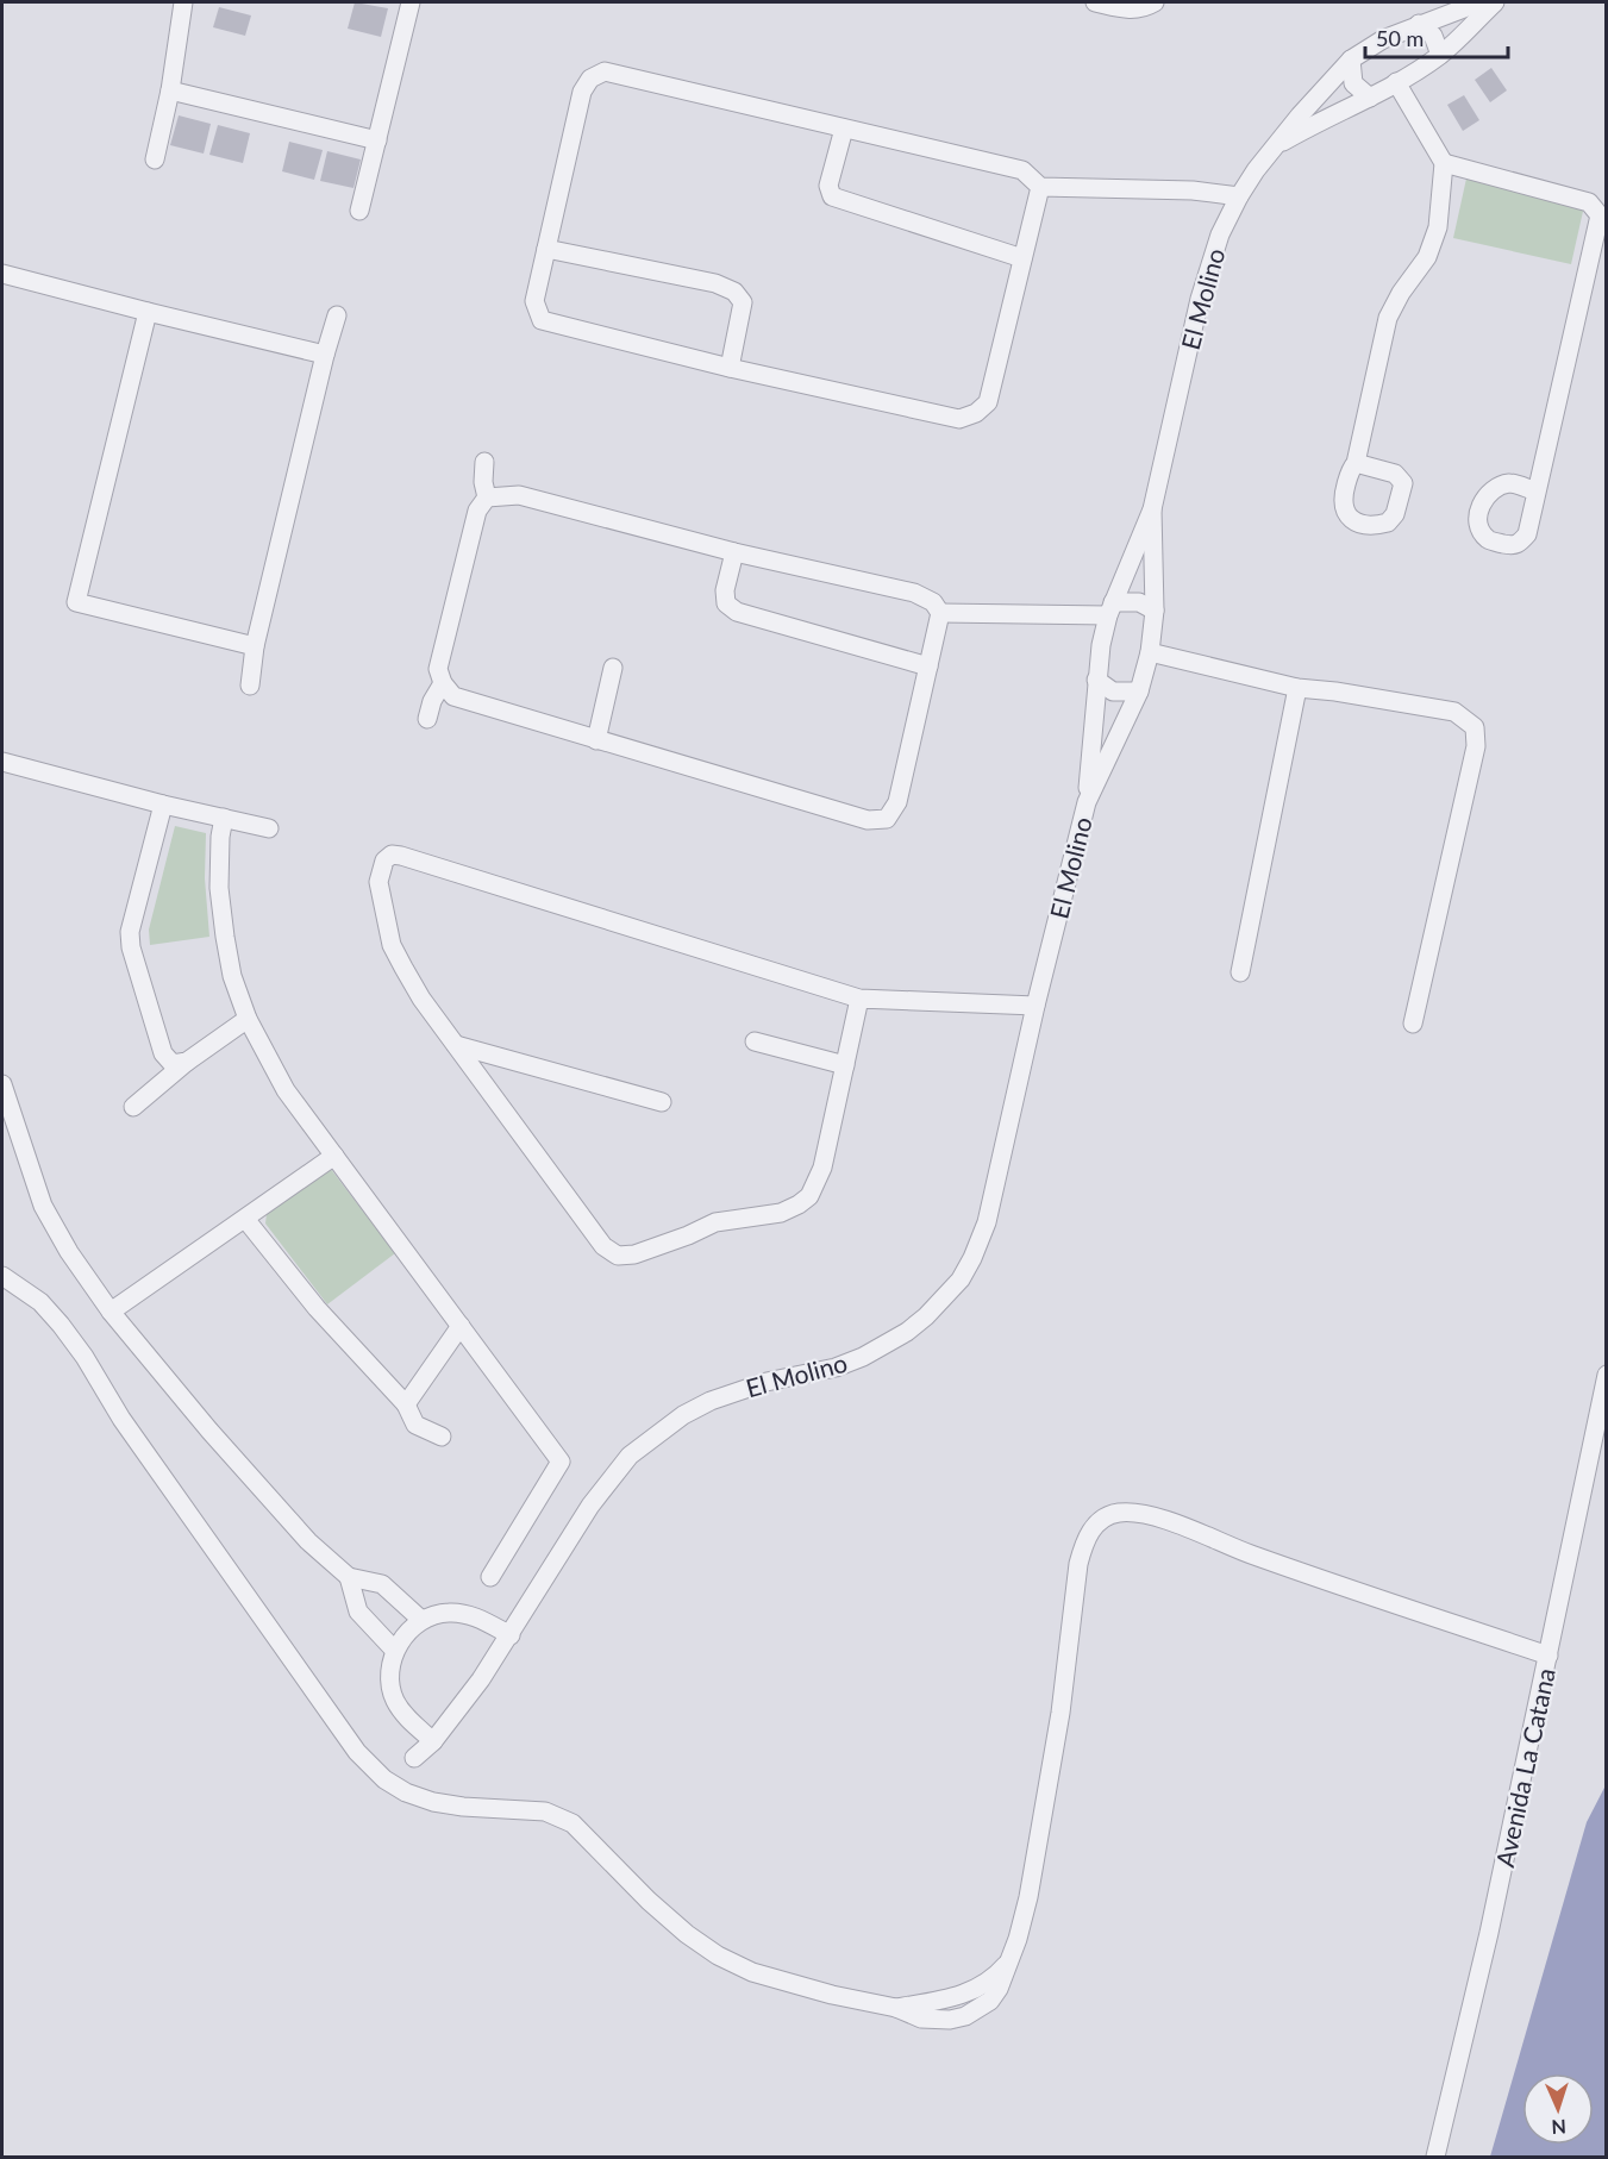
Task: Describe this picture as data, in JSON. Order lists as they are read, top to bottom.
{
  "streets": {
    "street": ["El Molino", "Avenida La Catana"]
  },
  "scale_bar": "50 m",
  "north": "bottom"
}
